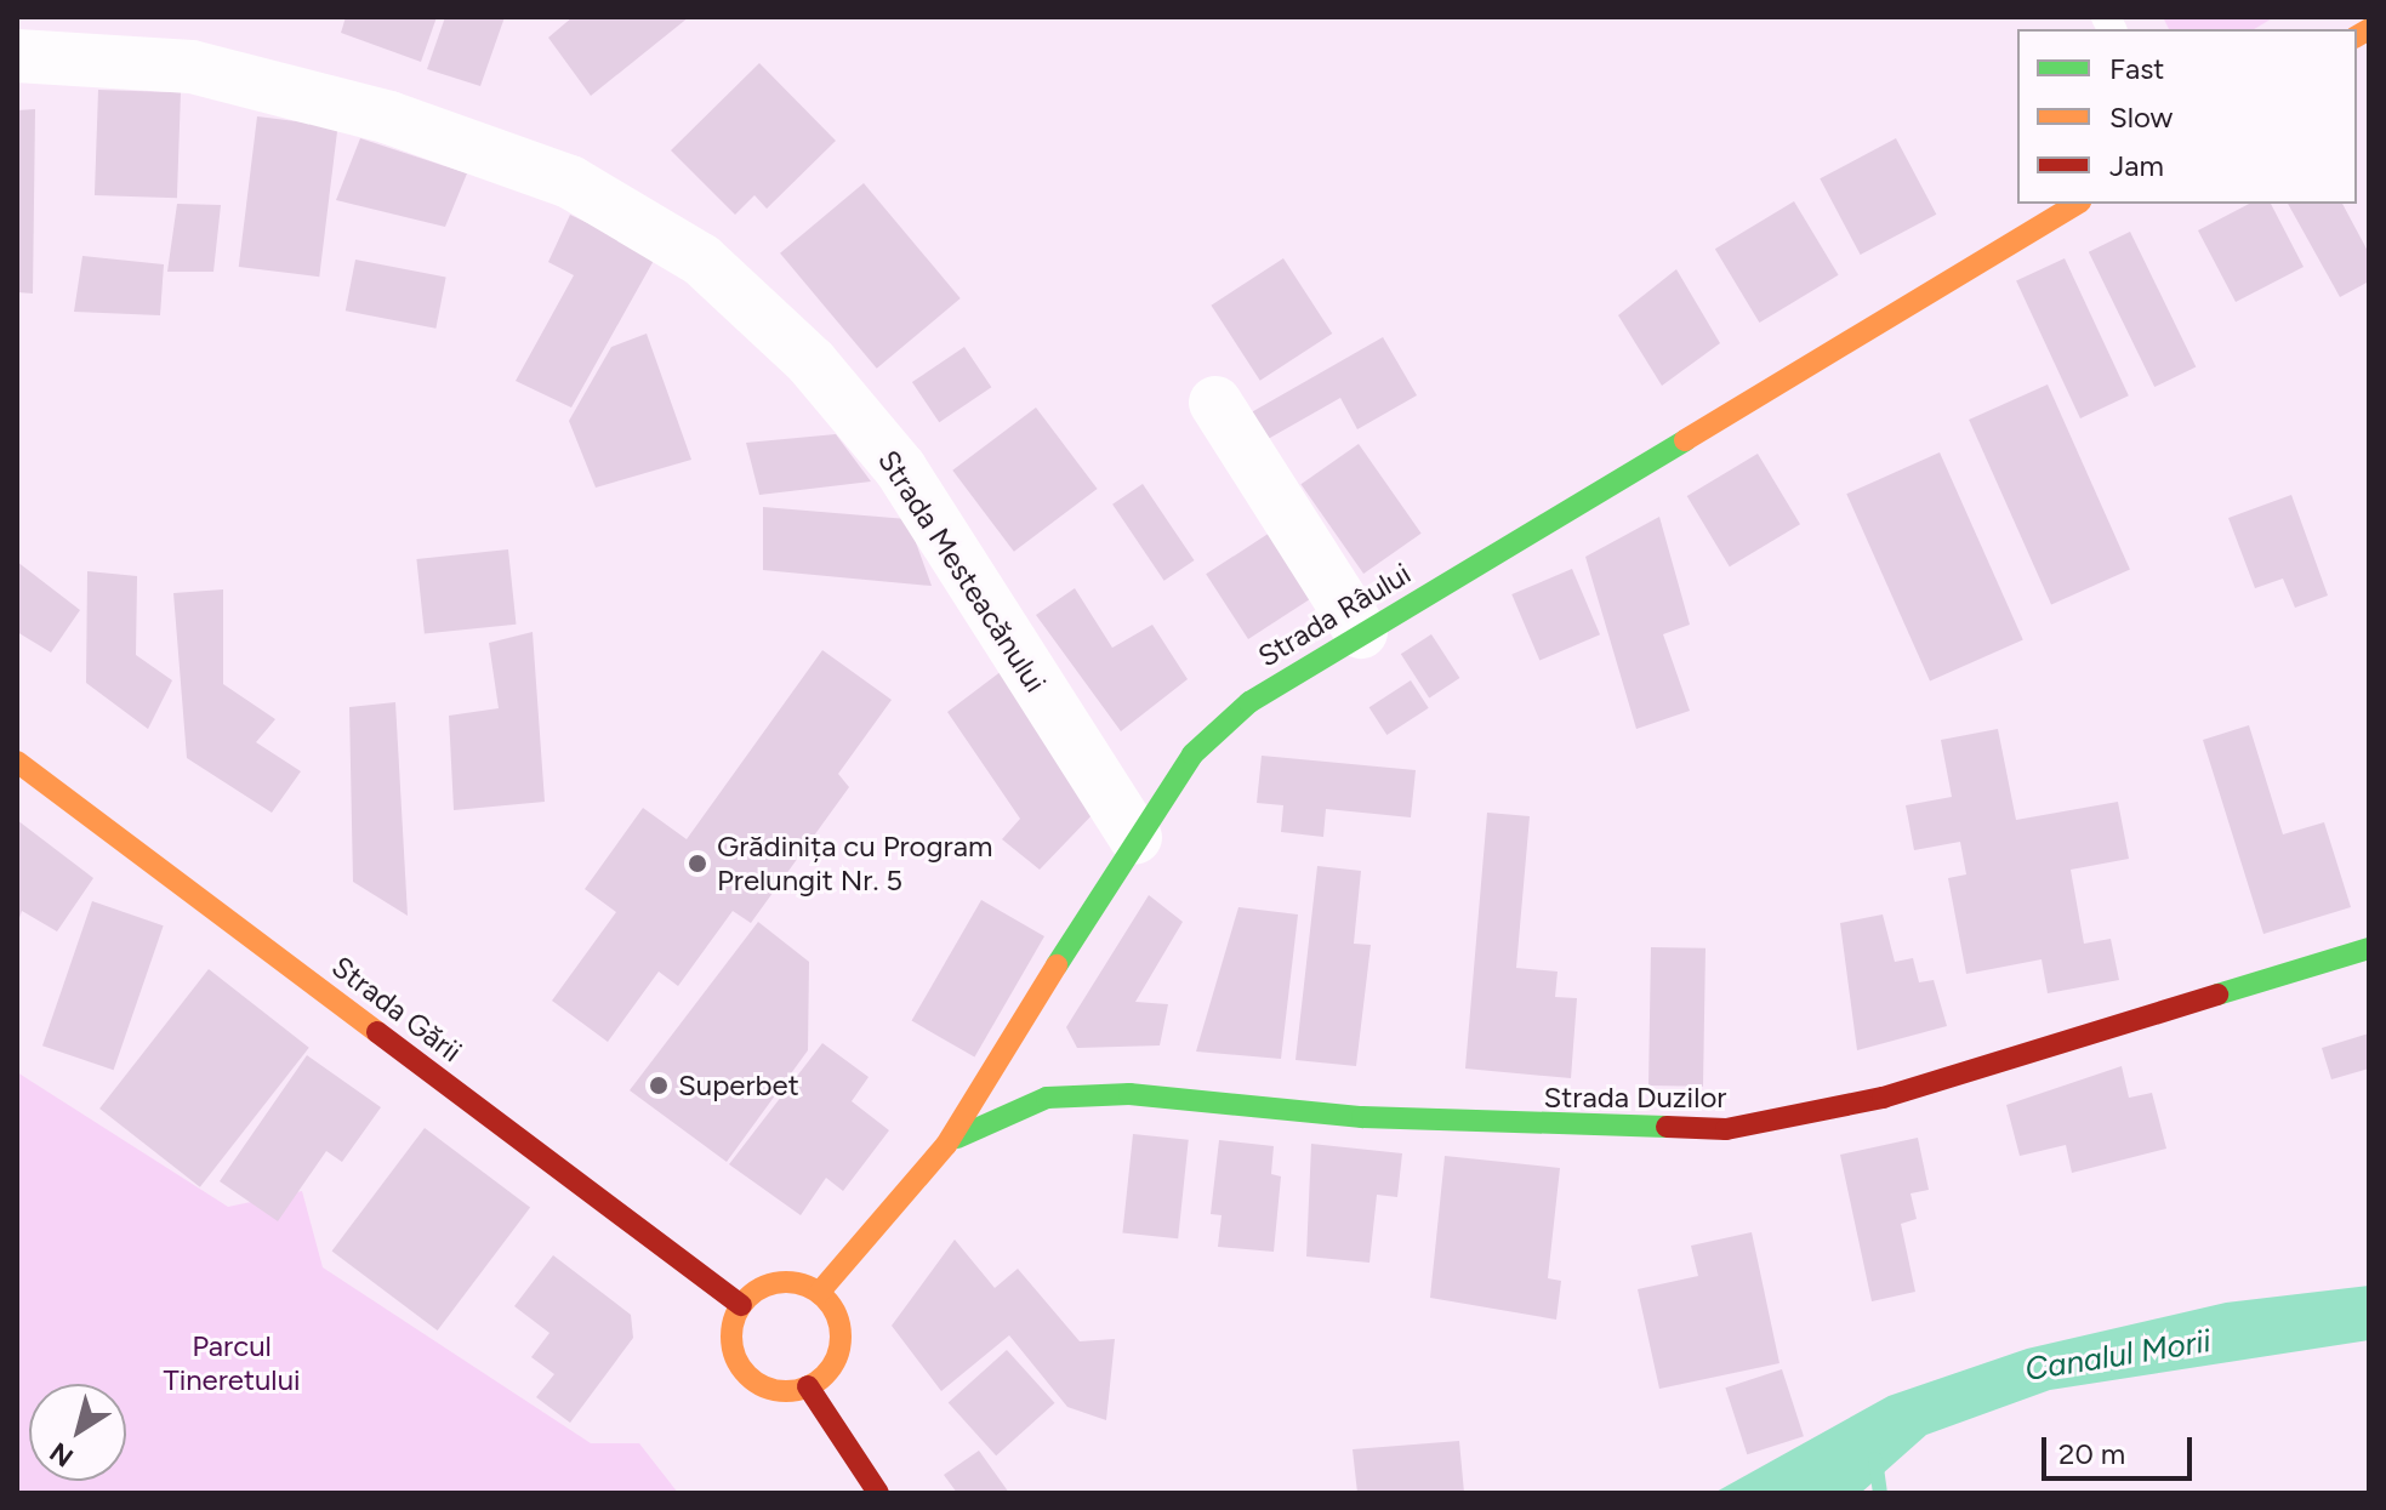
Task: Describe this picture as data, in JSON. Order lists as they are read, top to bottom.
{
  "streets": {
    "main road": ["Strada Râului", "Strada Gării", "Strada Duzilor"],
    "street": ["Strada Mesteacănului"]
  },
  "crossings": [
    ["Strada Mesteacănului", "Strada Râului"],
    ["Strada Râului", "Strada Gării"],
    ["Strada Râului", "Strada Duzilor"]
  ],
  "water": ["Canalul Morii"],
  "parks": ["Parcul Tineretului"],
  "places": ["Grădinița cu Program Prelungit Nr. 5", "Superbet"],
  "legend": ["Fast", "Slow", "Jam"],
  "scale_bar": "20 m",
  "north": "bottom left"
}
